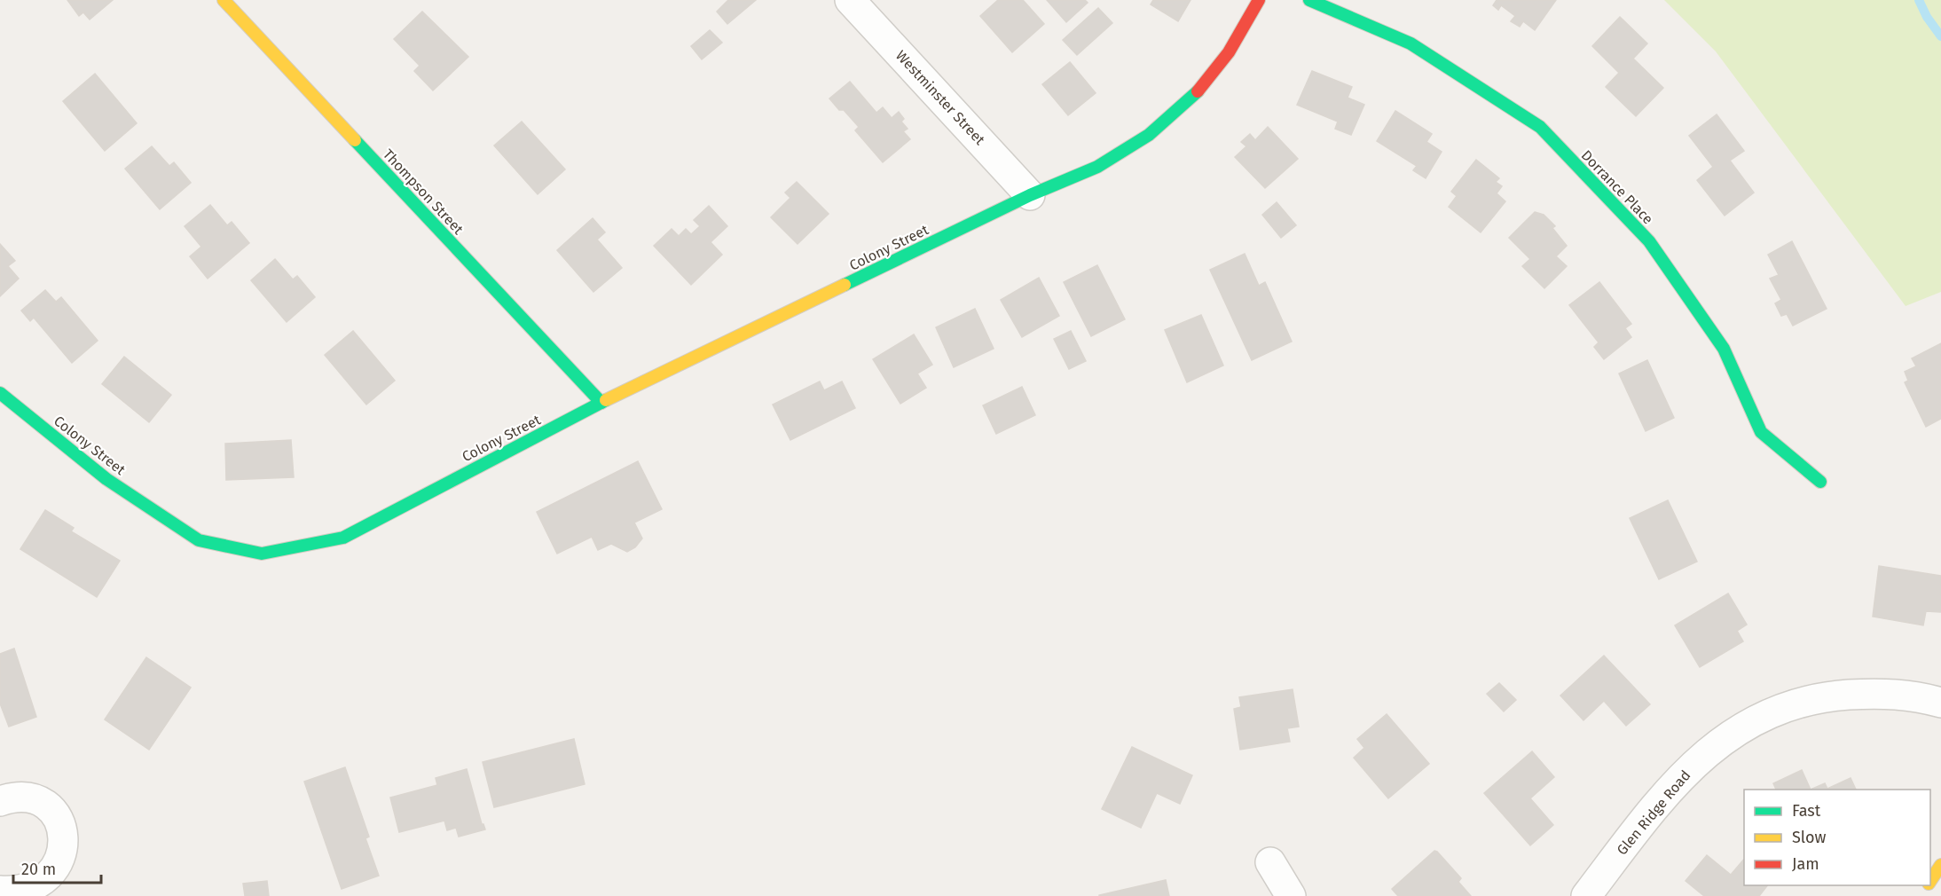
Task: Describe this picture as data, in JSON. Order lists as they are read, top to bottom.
{
  "streets": {
    "street": [
      "Westminster Street",
      "Dorrance Place",
      "Thompson Street",
      "Colony Street",
      "Glen Ridge Road"
    ]
  },
  "crossings": [
    ["Westminster Street", "Colony Street"],
    ["Thompson Street", "Colony Street"]
  ],
  "legend": ["Fast", "Slow", "Jam"],
  "scale_bar": "20 m"
}
